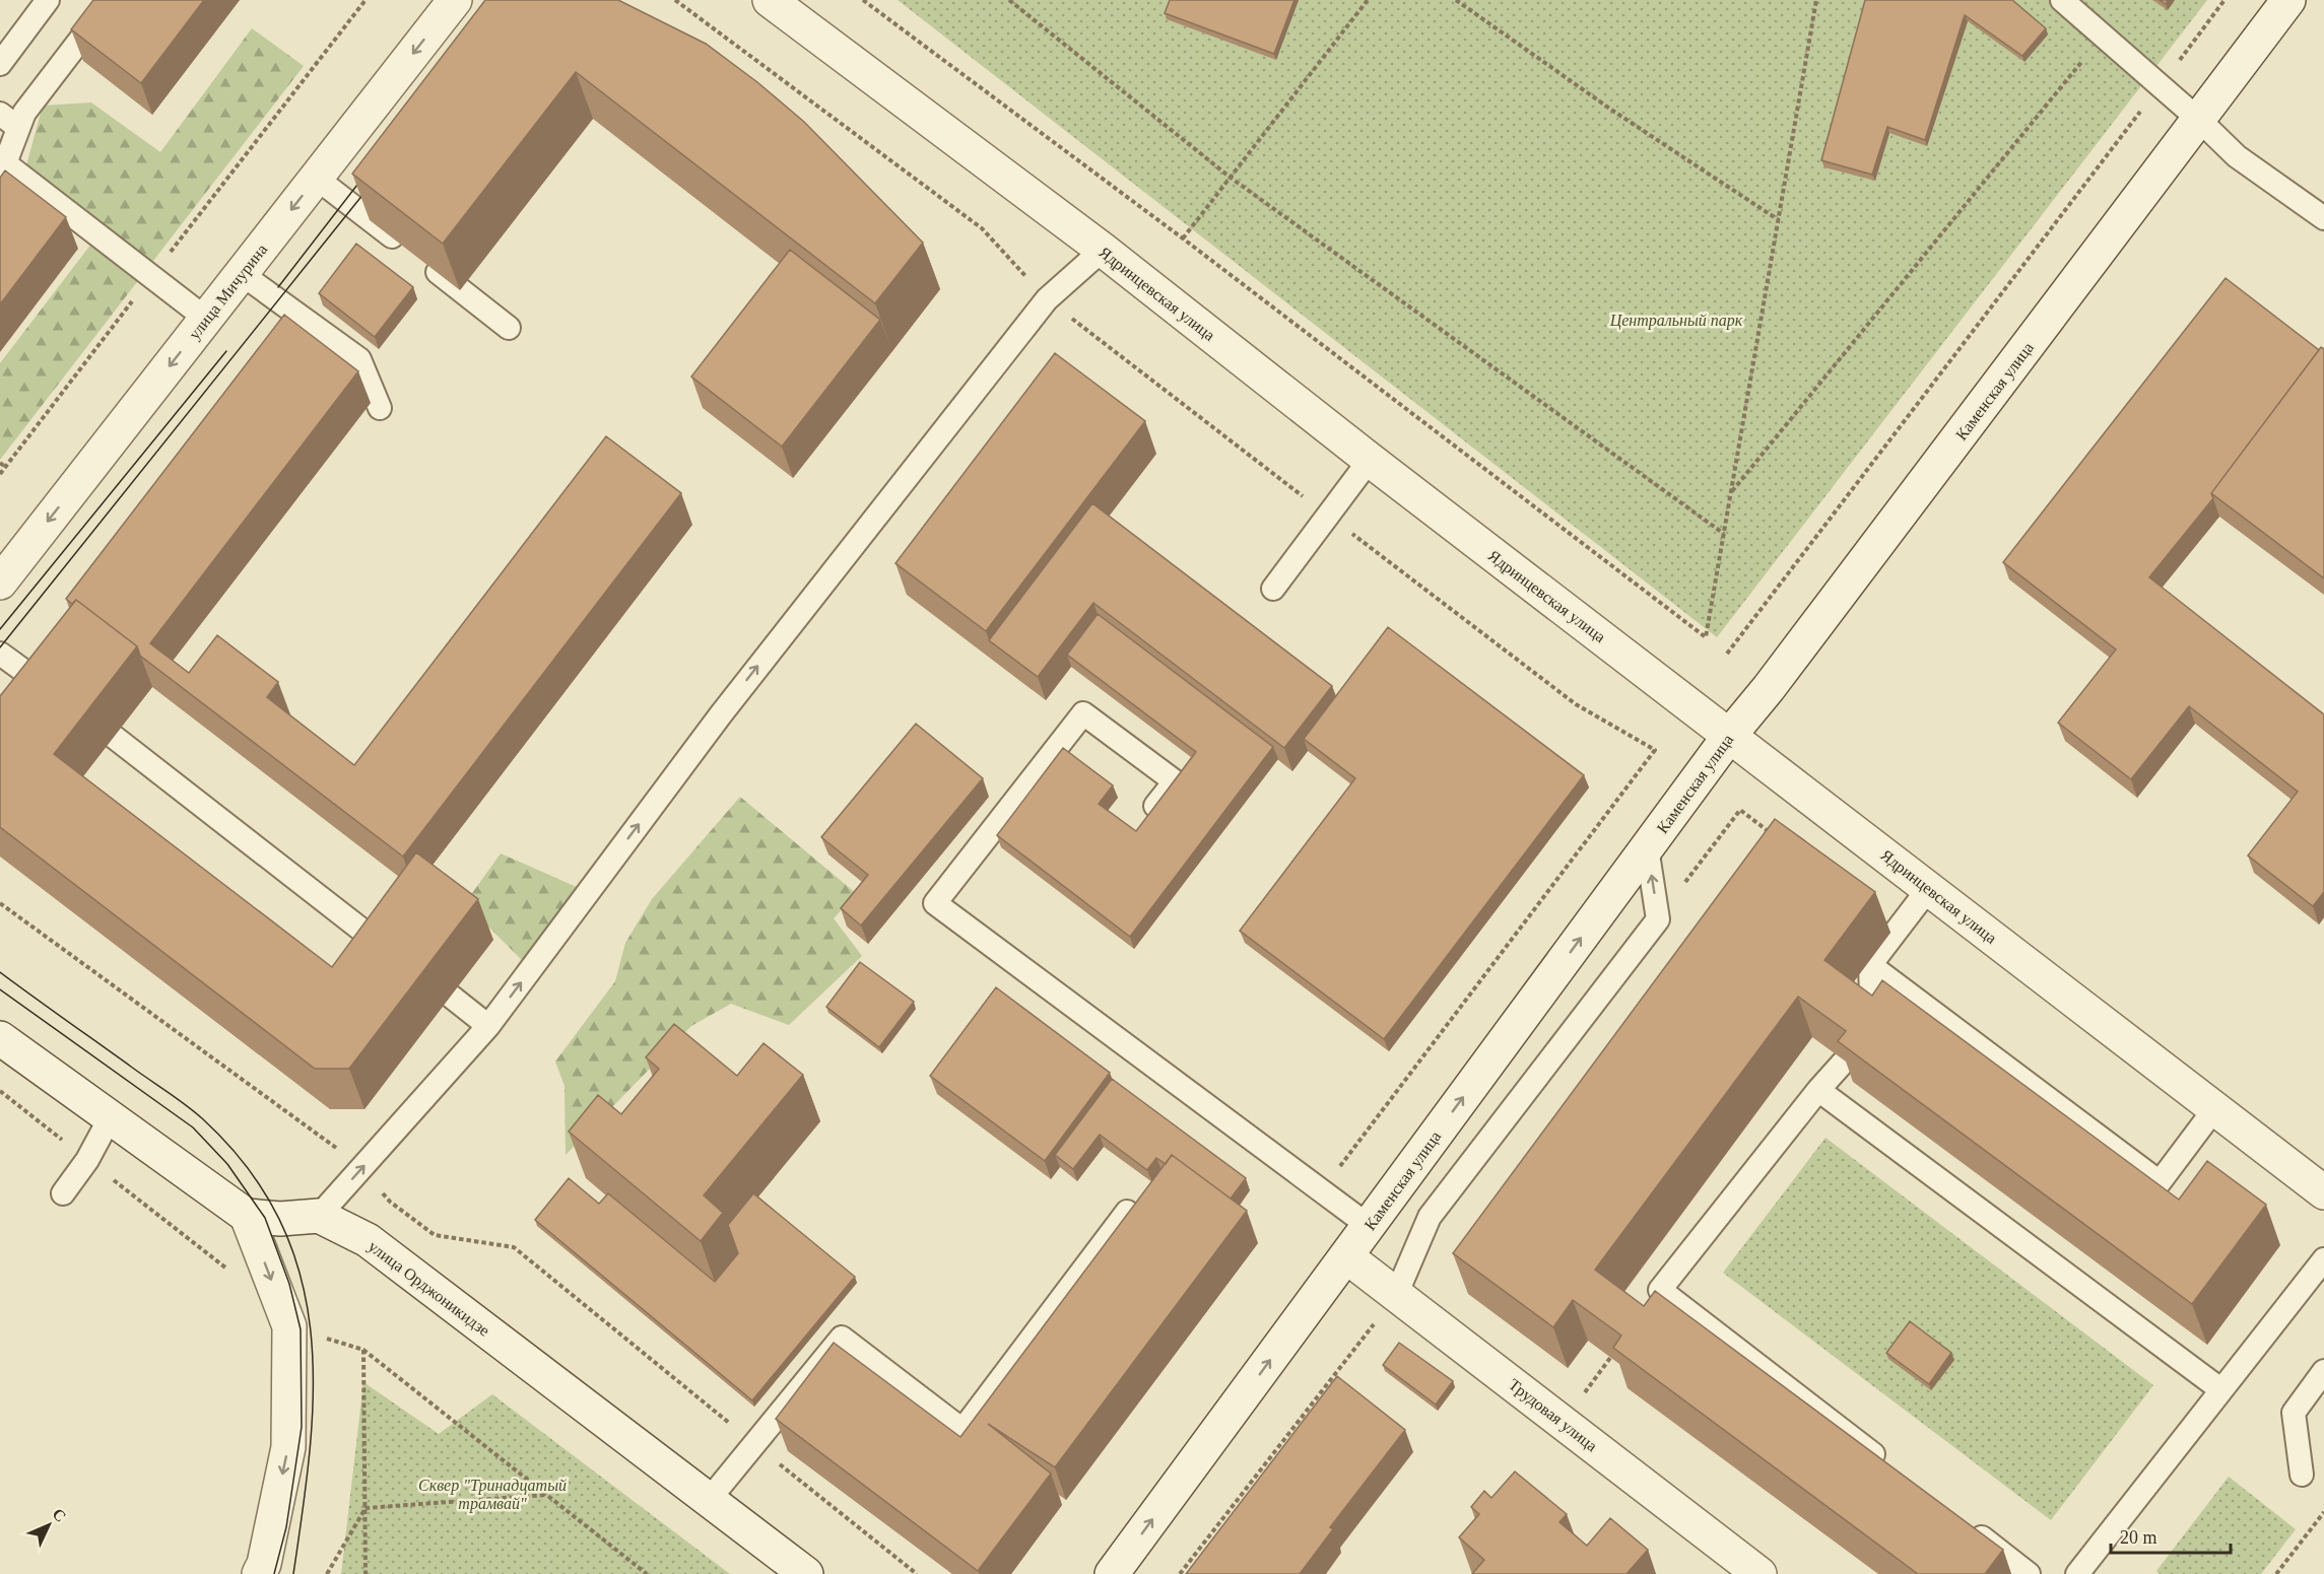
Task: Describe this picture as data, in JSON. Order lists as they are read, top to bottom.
{
  "streets": {
    "street": [
      "улица Мичурина",
      "Ядринцевская улица",
      "Каменская улица",
      "улица Орджоникидзе",
      "Трудовая улица"
    ]
  },
  "crossings": [
    ["Ядринцевская улица", "Каменская улица"],
    ["Каменская улица", "Трудовая улица"]
  ],
  "one_way": ["улица Мичурина", "Каменская улица"],
  "parks": ["Центральный парк", "Сквер \"Тринадцатый трамвай\""],
  "scale_bar": "20 m",
  "north": "top right"
}
